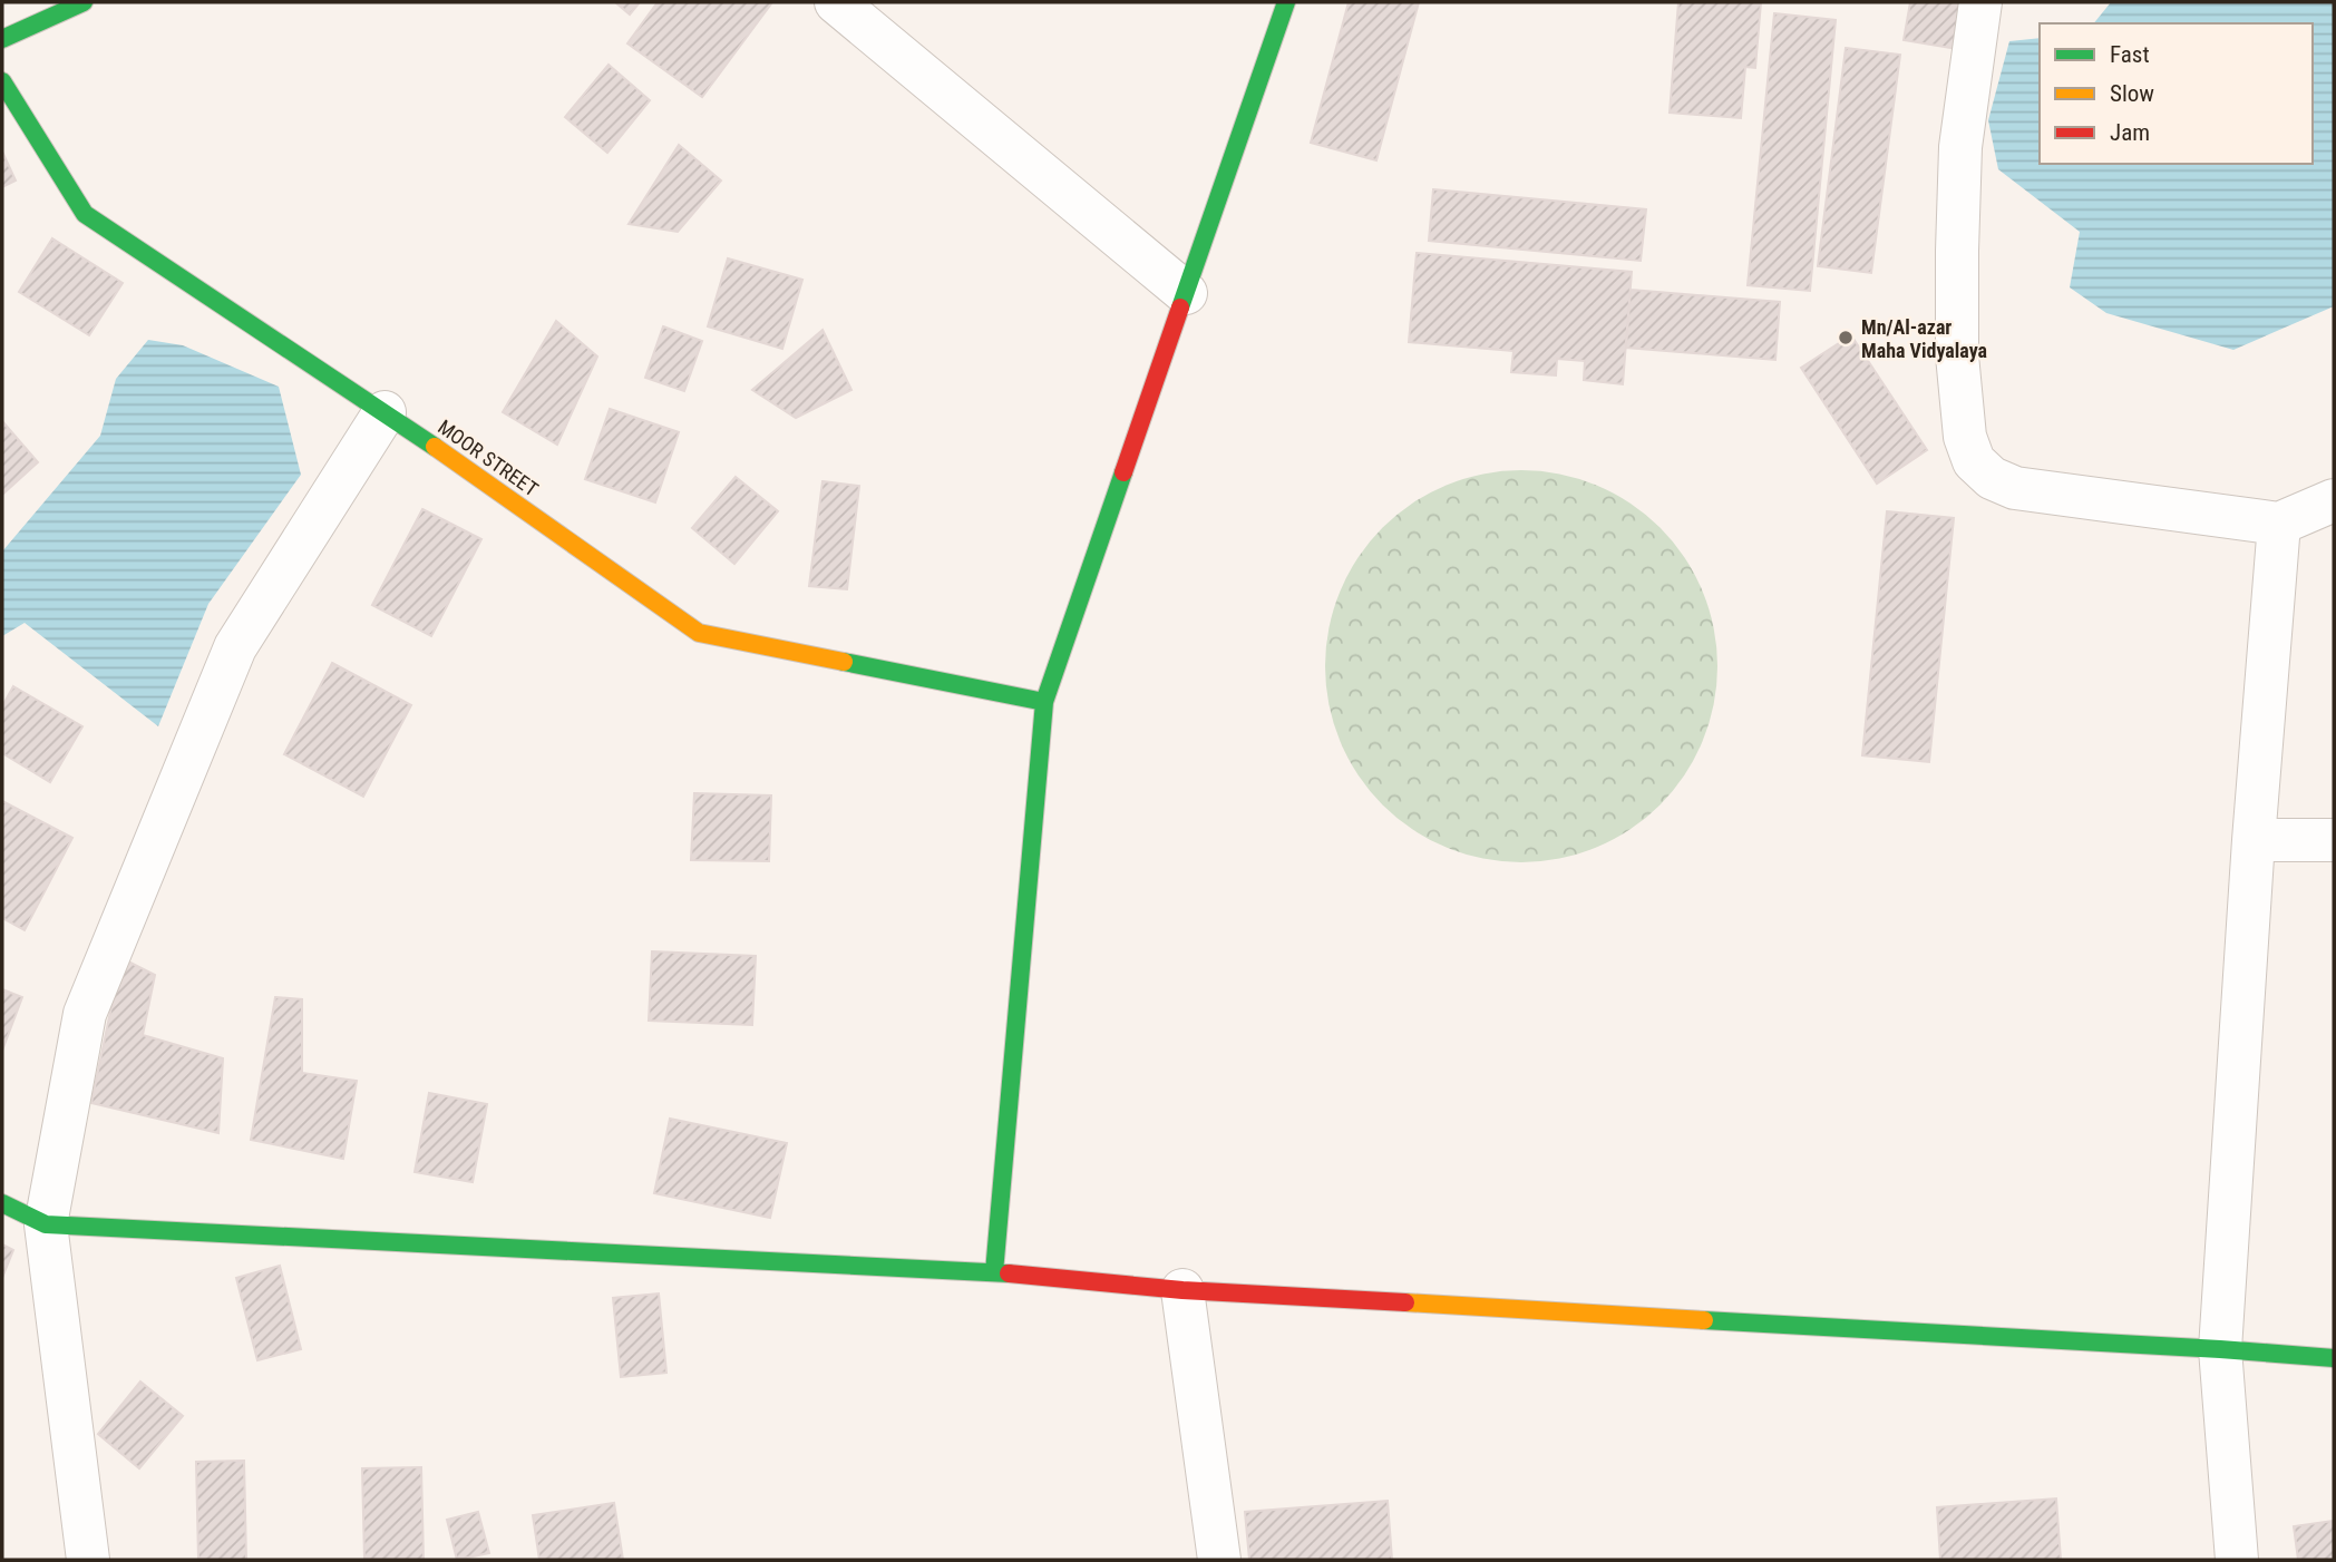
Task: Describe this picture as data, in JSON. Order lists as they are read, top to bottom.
{
  "streets": {
    "street": ["MOOR STREET"]
  },
  "places": ["Mn/Al-azar Maha Vidyalaya"],
  "legend": ["Fast", "Slow", "Jam"]
}
